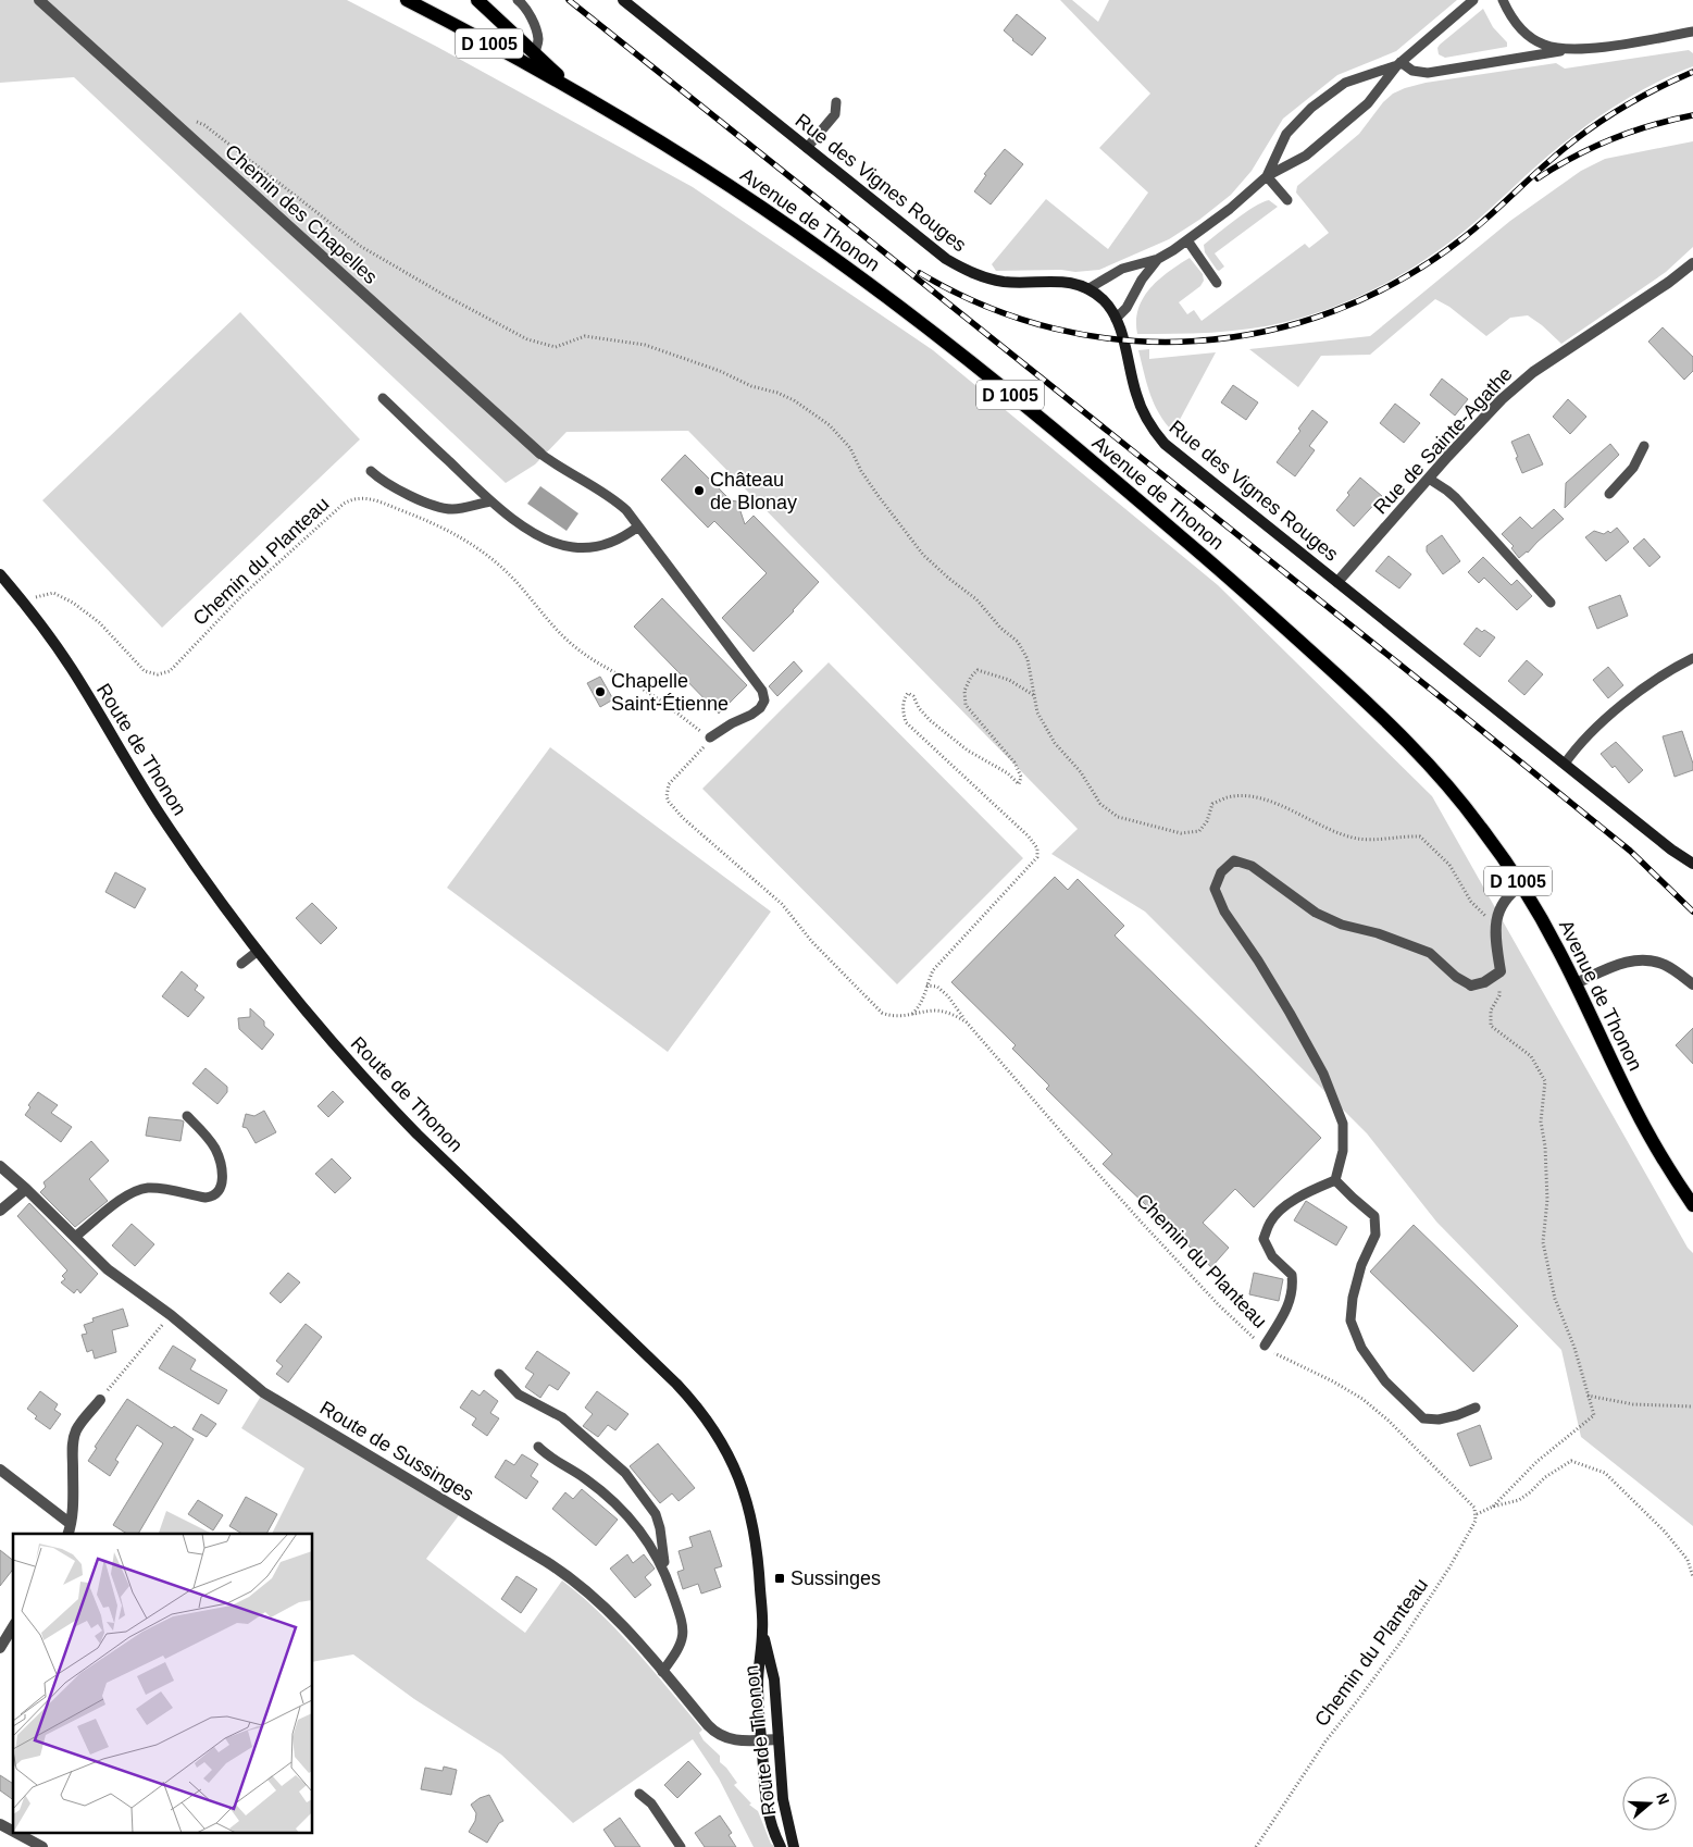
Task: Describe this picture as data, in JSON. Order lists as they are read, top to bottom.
{
  "streets": {
    "main road": [
      "D 1005",
      "Rue des Vignes Rouges",
      "Avenue de Thonon",
      "Route de Thonon"
    ],
    "street": ["Chemin des Chapelles", "Rue de Sainte-Agathe", "Route de Sussinges"],
    "path": ["Chemin du Planteau"]
  },
  "crossings": [
    ["Rue des Vignes Rouges", "Rue de Sainte-Agathe"],
    ["Chemin du Planteau", "Route de Thonon"],
    ["Route de Thonon", "Route de Sussinges"]
  ],
  "places": {
    "other": ["Château de Blonay", "Chapelle Saint-Étienne"],
    "transit": ["Sussinges"]
  },
  "north": "right"
}
